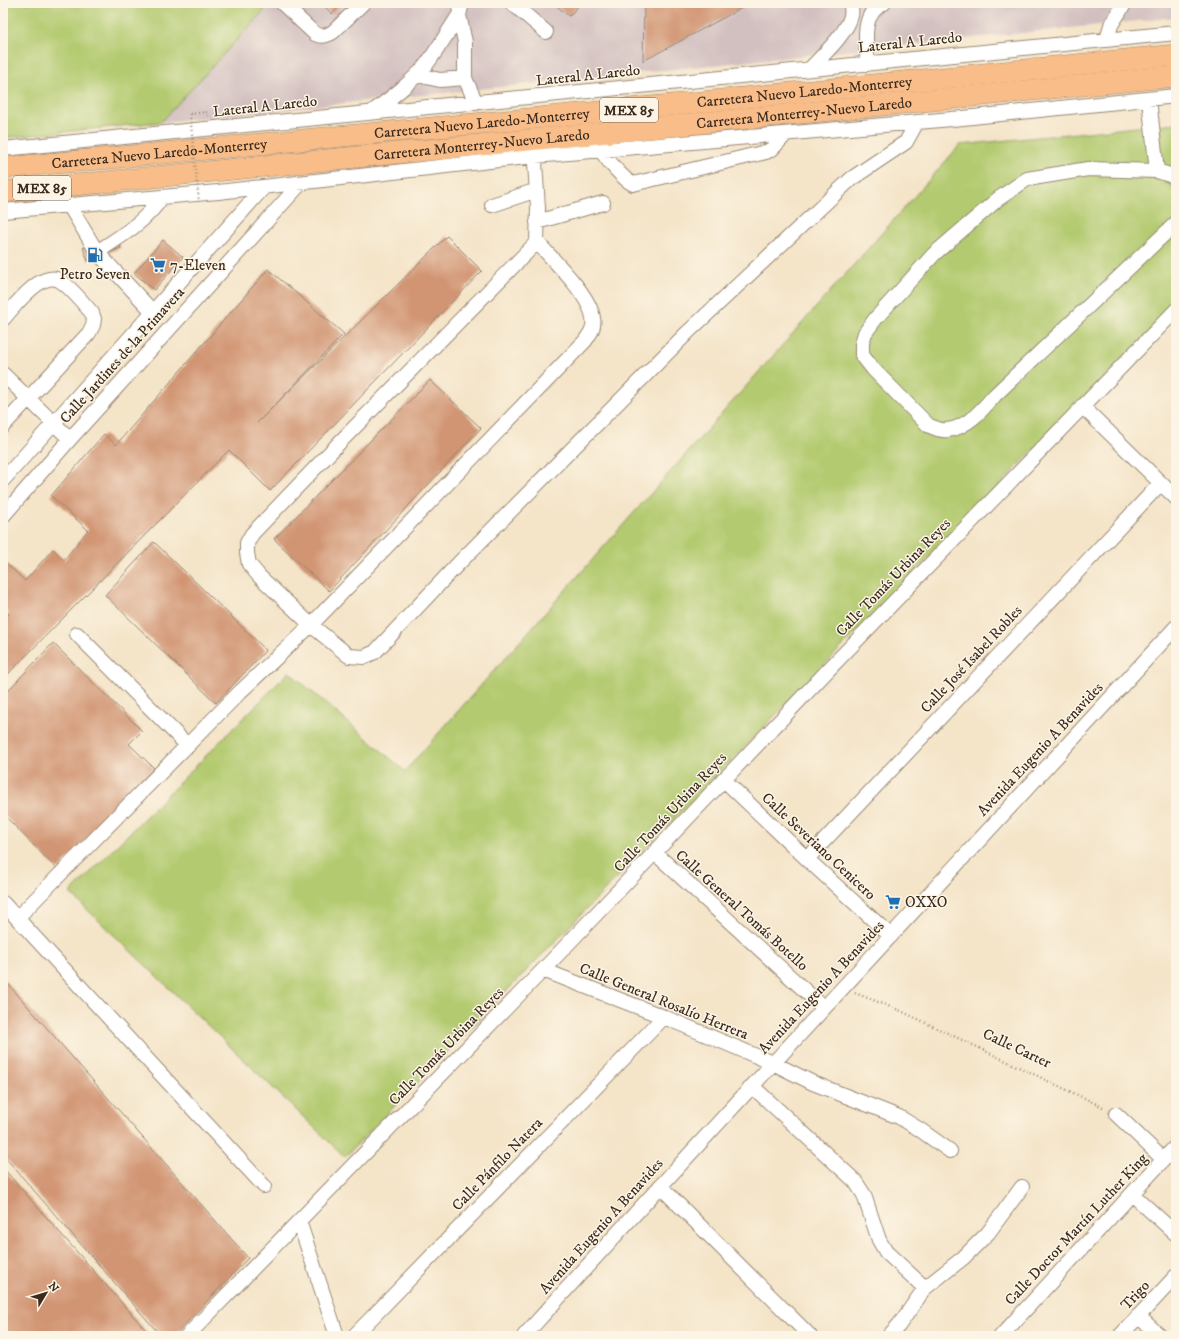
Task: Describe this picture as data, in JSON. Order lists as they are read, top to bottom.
{
  "streets": {
    "highway": ["Carretera Nuevo Laredo-Monterrey", "MEX 85", "Carretera Monterrey-Nuevo Laredo"],
    "street": [
      "Lateral A Laredo",
      "Calle Jardines de la Primavera",
      "Calle Tomás Urbina Reyes",
      "Calle José Isabel Robles",
      "Avenida Eugenio A Benavides",
      "Calle Severiano Cenicero",
      "Calle General Tomás Botello",
      "Calle General Rosalío Herrera",
      "Calle Pánfilo Natera",
      "Calle Doctor Martín Luther King",
      "Trigo"
    ],
    "path": ["Calle Carter"]
  },
  "crossings": [
    ["Calle Tomás Urbina Reyes", "Calle Severiano Cenicero"],
    ["Calle Tomás Urbina Reyes", "Calle General Tomás Botello"],
    ["Calle Tomás Urbina Reyes", "Calle General Rosalío Herrera"],
    ["Calle José Isabel Robles", "Calle Severiano Cenicero"],
    ["Avenida Eugenio A Benavides", "Calle Severiano Cenicero"],
    ["Avenida Eugenio A Benavides", "Calle General Tomás Botello"],
    ["Avenida Eugenio A Benavides", "Calle General Rosalío Herrera"],
    ["Avenida Eugenio A Benavides", "Calle Carter"],
    ["Calle General Rosalío Herrera", "Calle Pánfilo Natera"]
  ],
  "places": {
    "fuel station": ["Petro Seven"],
    "supermarket": ["7-Eleven", "OXXO"]
  },
  "north": "top right"
}
